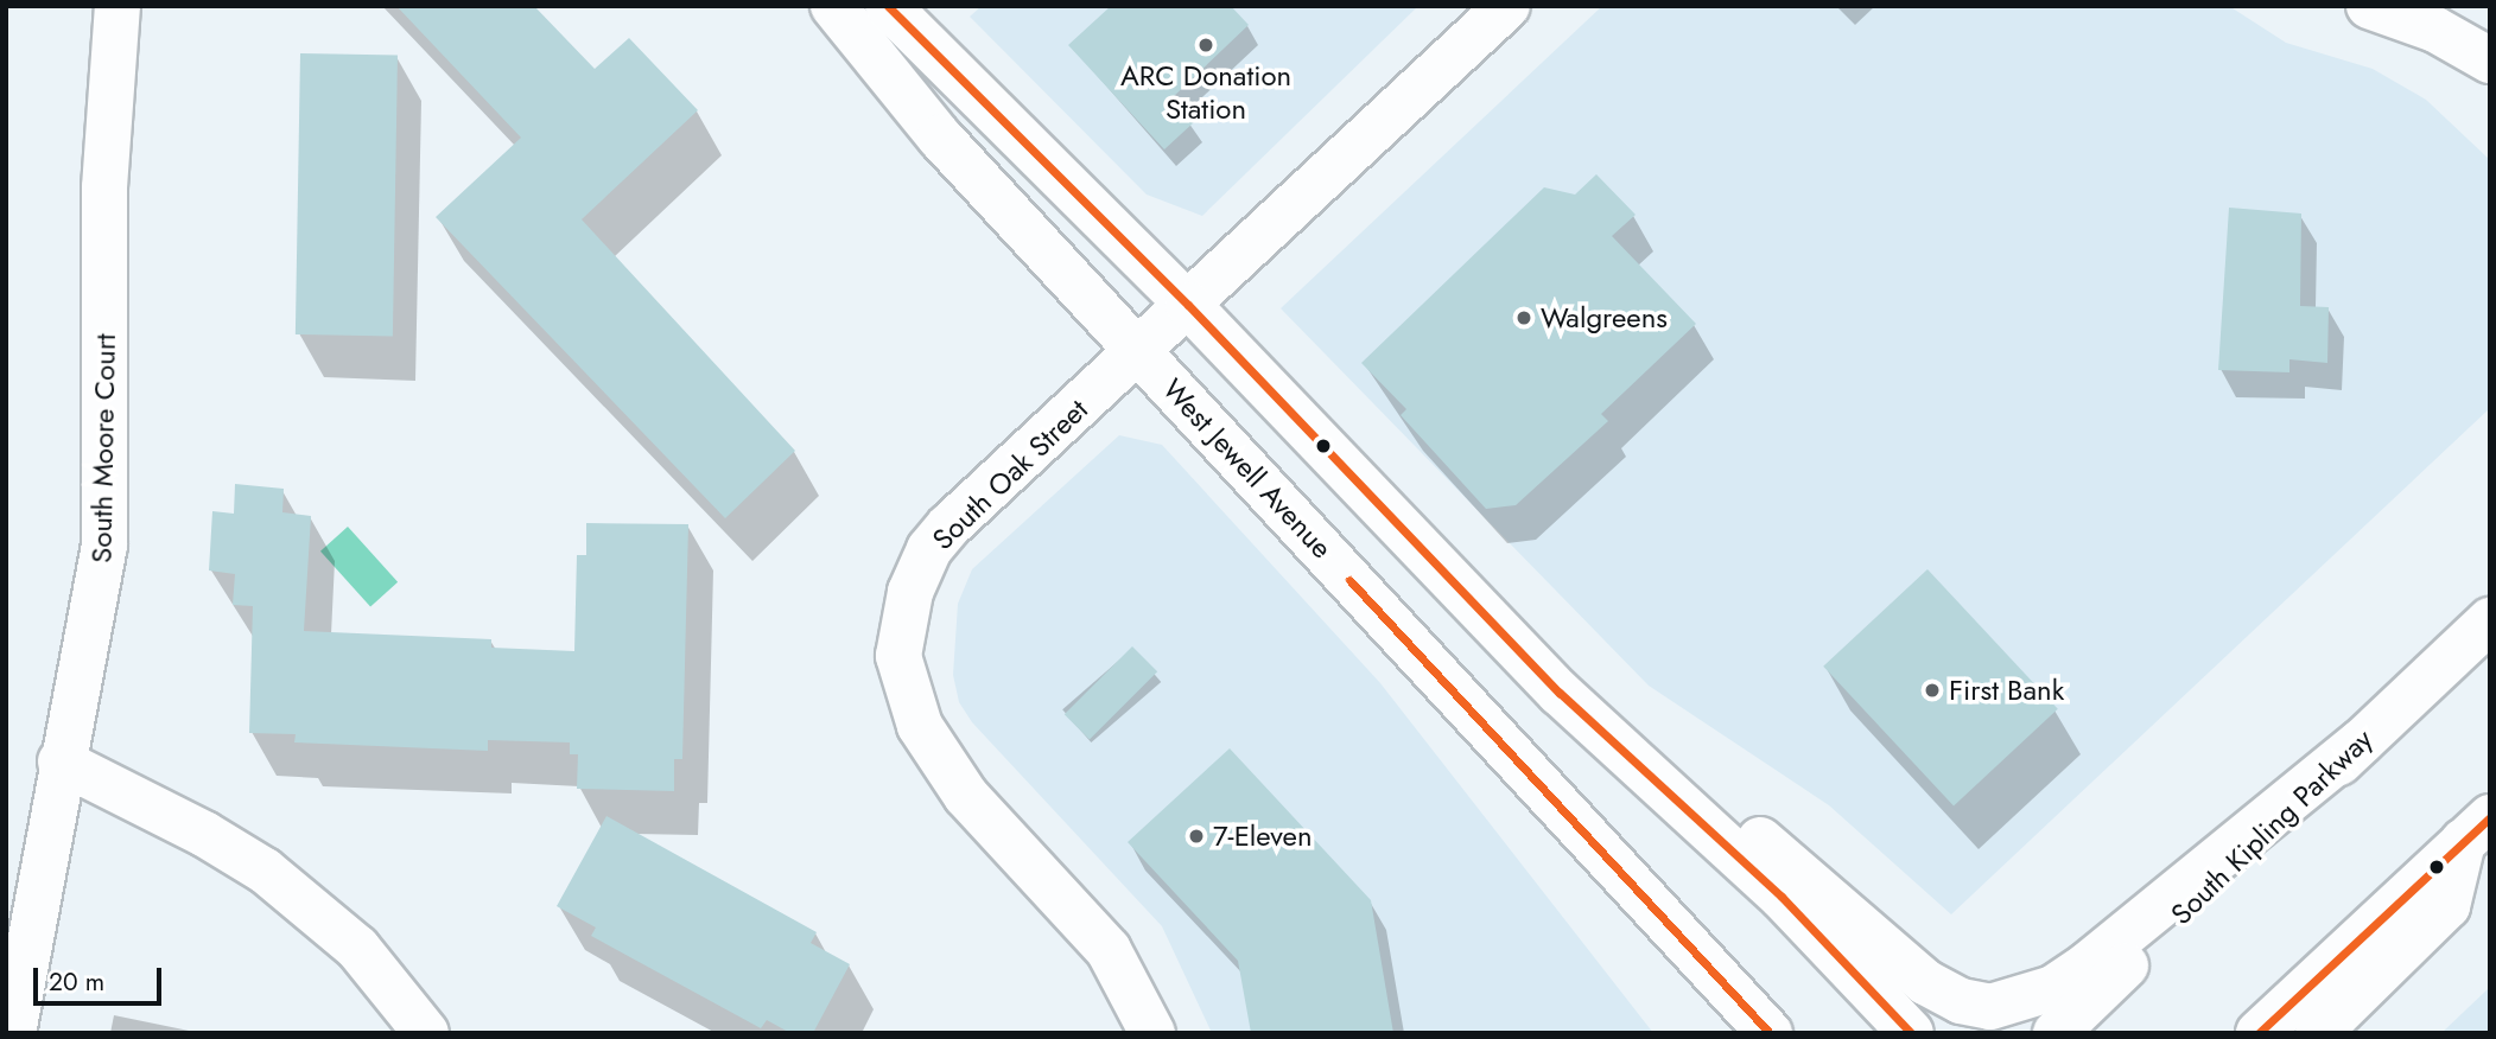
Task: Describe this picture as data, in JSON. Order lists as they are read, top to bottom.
{
  "streets": {
    "main road": [
      "South Moore Court",
      "West Jewell Avenue",
      "South Oak Street",
      "South Kipling Parkway"
    ]
  },
  "crossings": [
    ["West Jewell Avenue", "South Oak Street"]
  ],
  "places": [
    "ARC Donation Station",
    "Walgreens",
    "First Bank",
    "7-Eleven"
  ],
  "scale_bar": "20 m"
}
